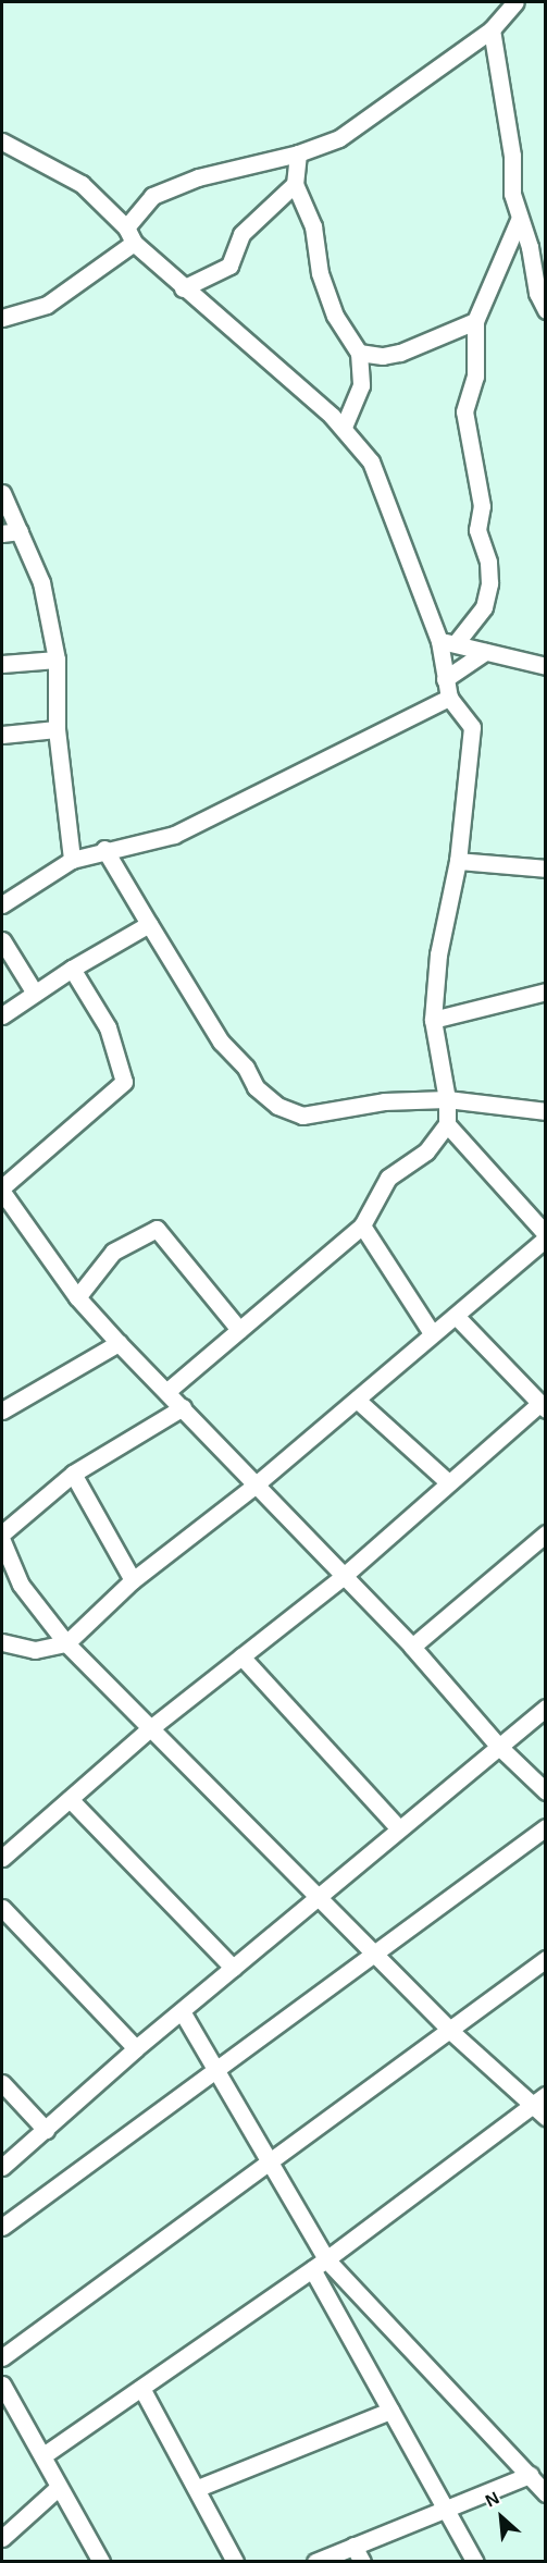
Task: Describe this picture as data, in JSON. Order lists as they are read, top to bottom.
{
  "north": "top left"
}
